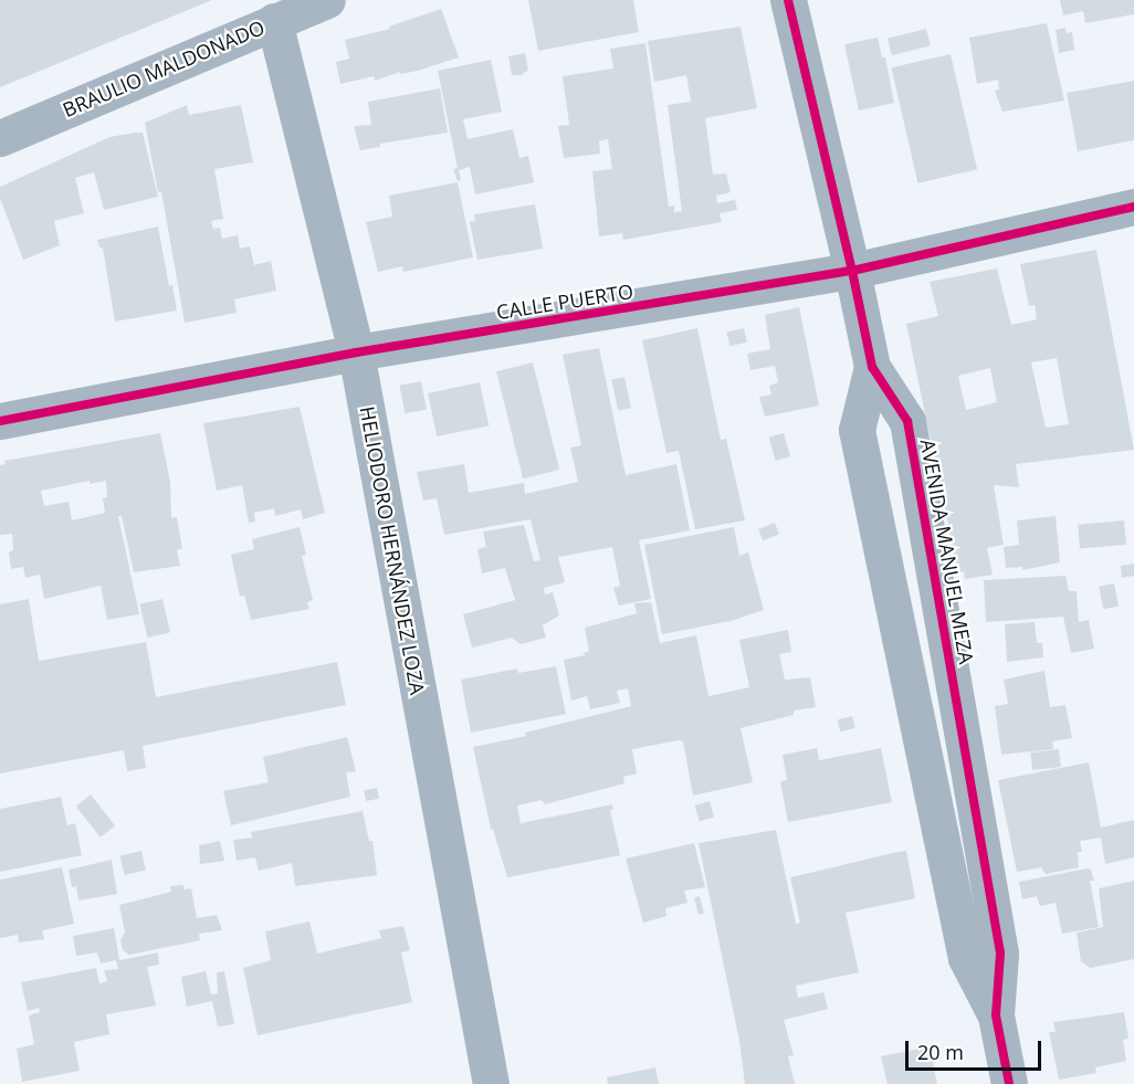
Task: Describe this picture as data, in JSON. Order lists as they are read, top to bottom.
{
  "streets": {
    "street": [
      "BRAULIO MALDONADO",
      "CALLE PUERTO",
      "HELIODORO HERNÁNDEZ LOZA",
      "AVENIDA MANUEL MEZA"
    ]
  },
  "crossings": [
    ["BRAULIO MALDONADO", "HELIODORO HERNÁNDEZ LOZA"],
    ["CALLE PUERTO", "HELIODORO HERNÁNDEZ LOZA"],
    ["CALLE PUERTO", "AVENIDA MANUEL MEZA"]
  ],
  "scale_bar": "20 m"
}
